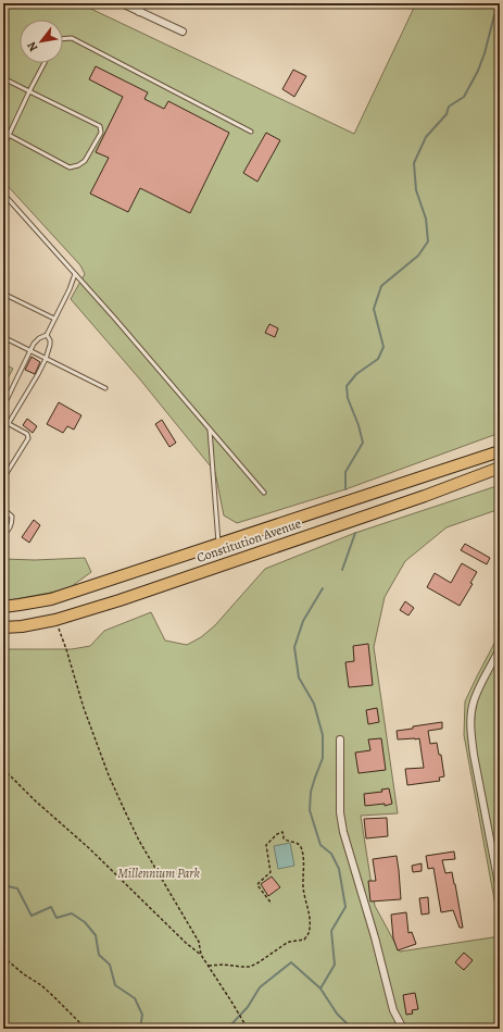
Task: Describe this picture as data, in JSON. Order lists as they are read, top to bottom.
{
  "streets": {
    "main road": ["Constitution Avenue"]
  },
  "parks": ["Millennium Park"],
  "north": "bottom left"
}
